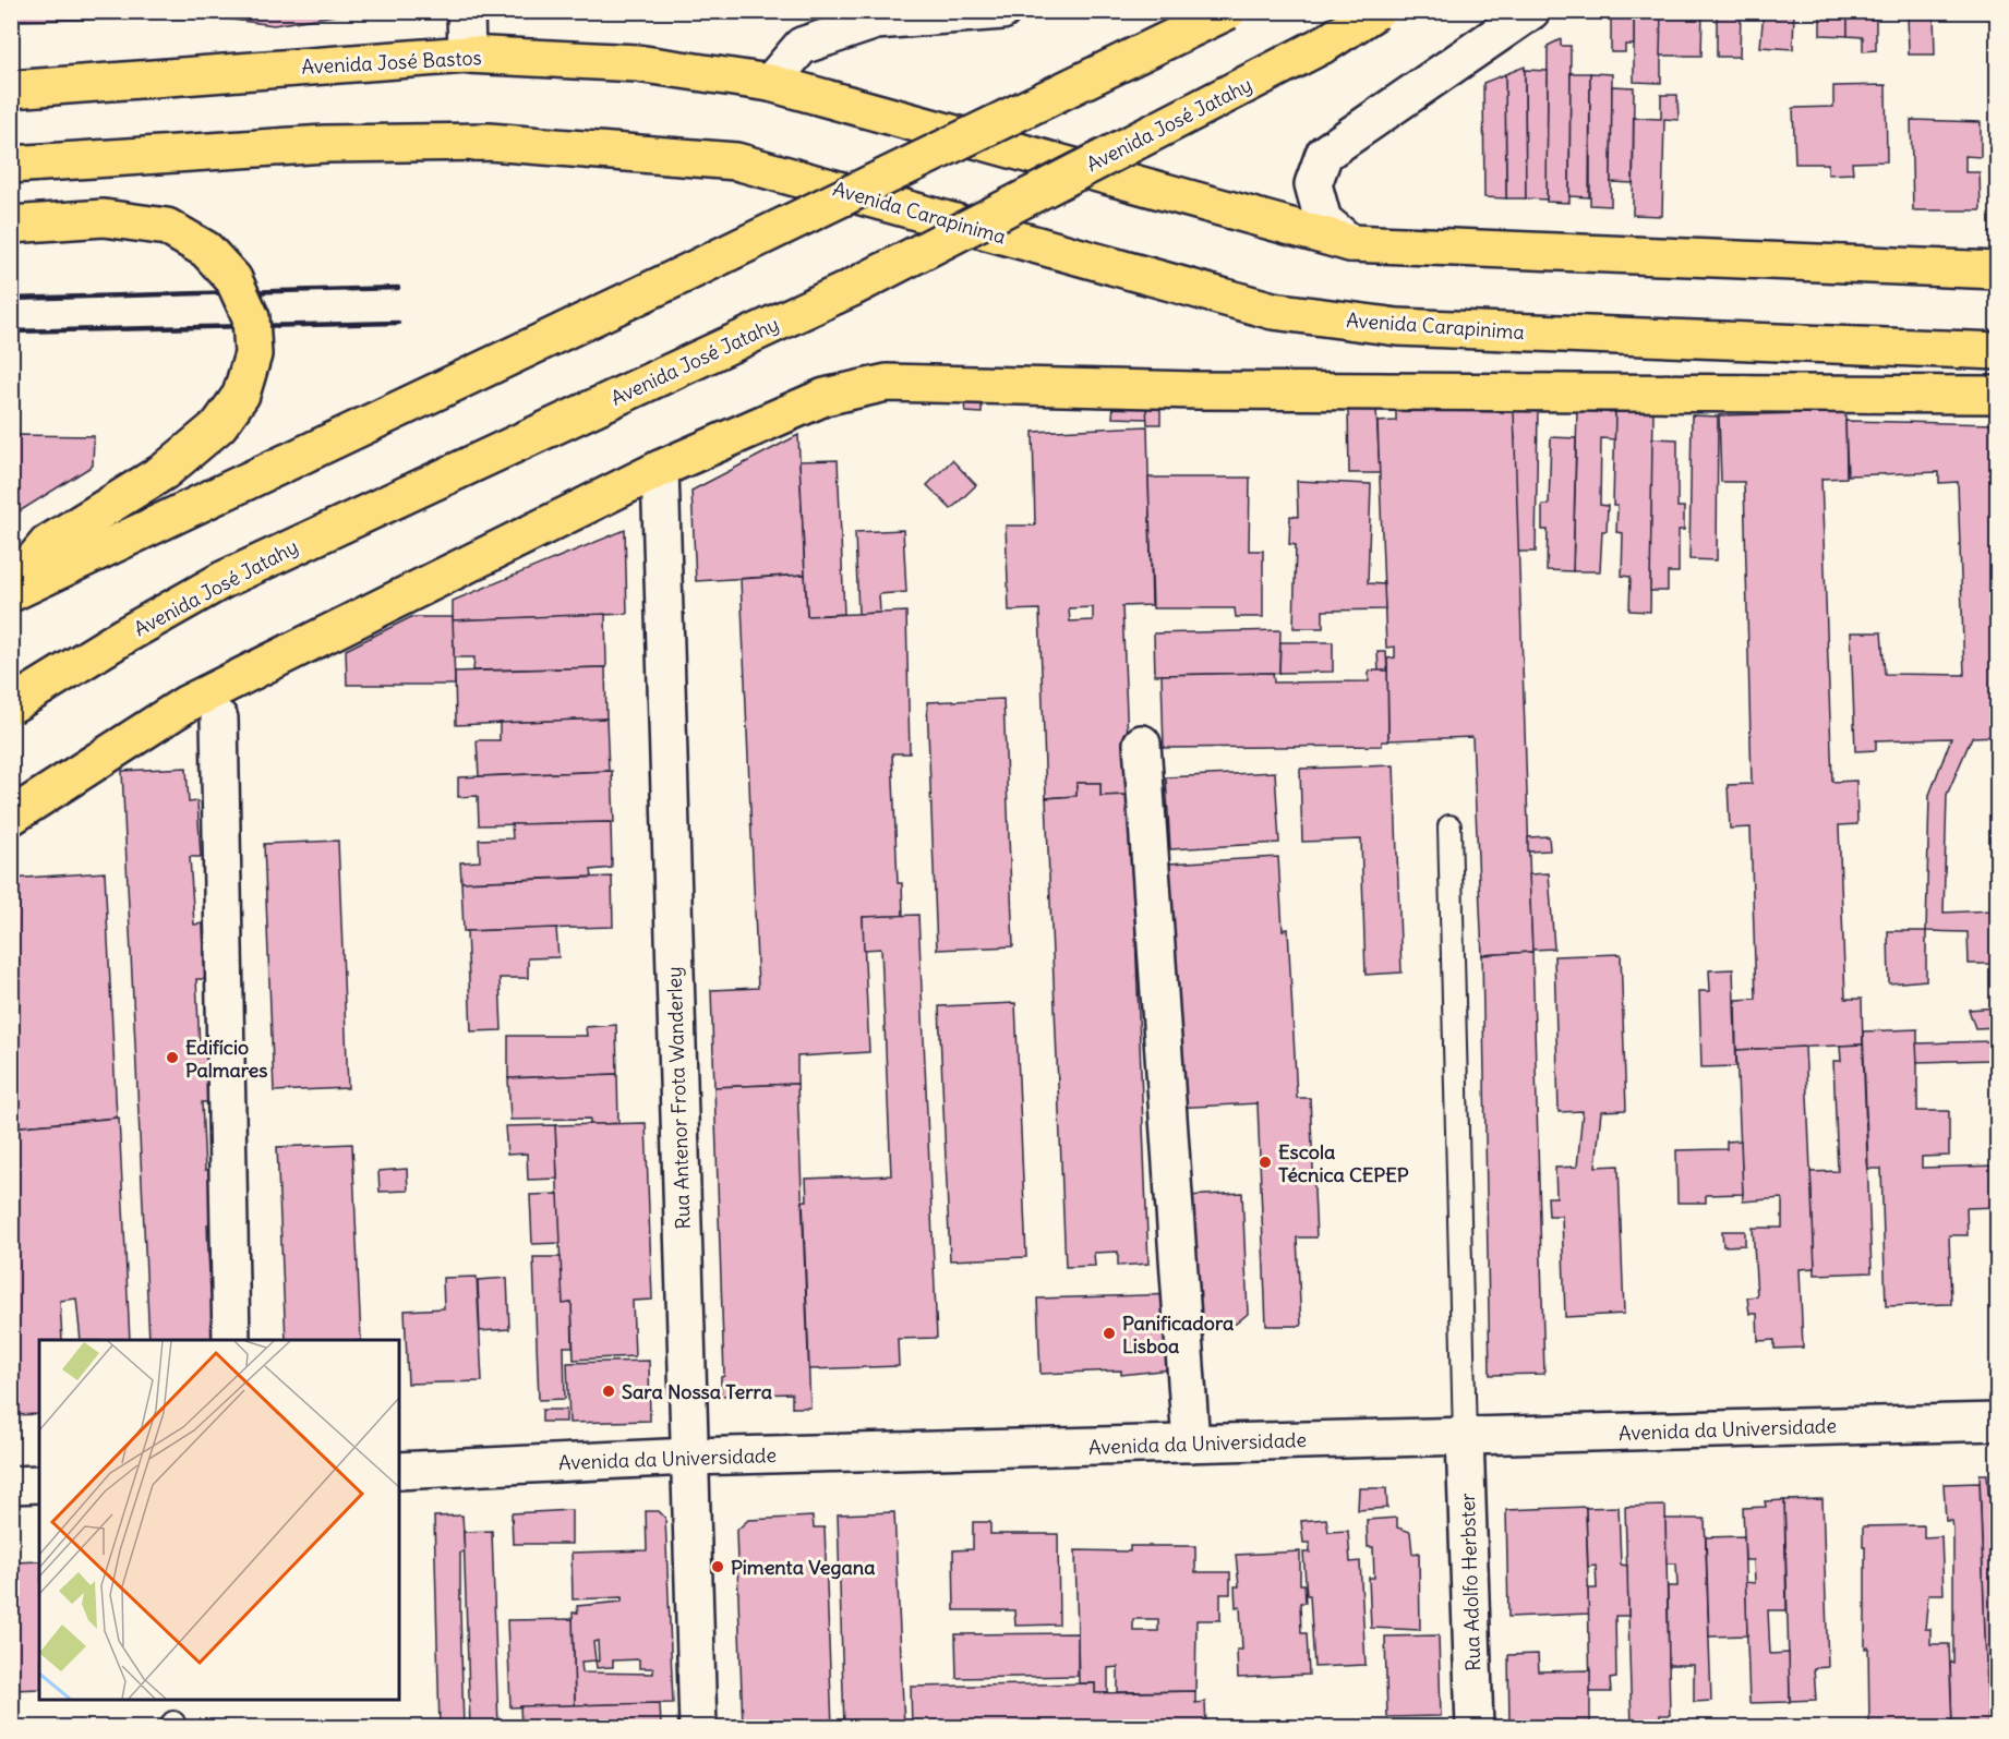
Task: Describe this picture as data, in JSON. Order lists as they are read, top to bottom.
{
  "streets": {
    "main road": ["Avenida José Bastos", "Avenida José Jatahy", "Avenida Carapinima"],
    "street": ["Rua Antenor Frota Wanderley", "Avenida da Universidade", "Rua Adolfo Herbster"]
  },
  "crossings": [
    ["Rua Antenor Frota Wanderley", "Avenida da Universidade"],
    ["Avenida da Universidade", "Rua Adolfo Herbster"]
  ],
  "places": [
    "Edifício Palmares",
    "Escola Técnica CEPEP",
    "Panificadora Lisboa",
    "Sara Nossa Terra",
    "Pimenta Vegana"
  ]
}
